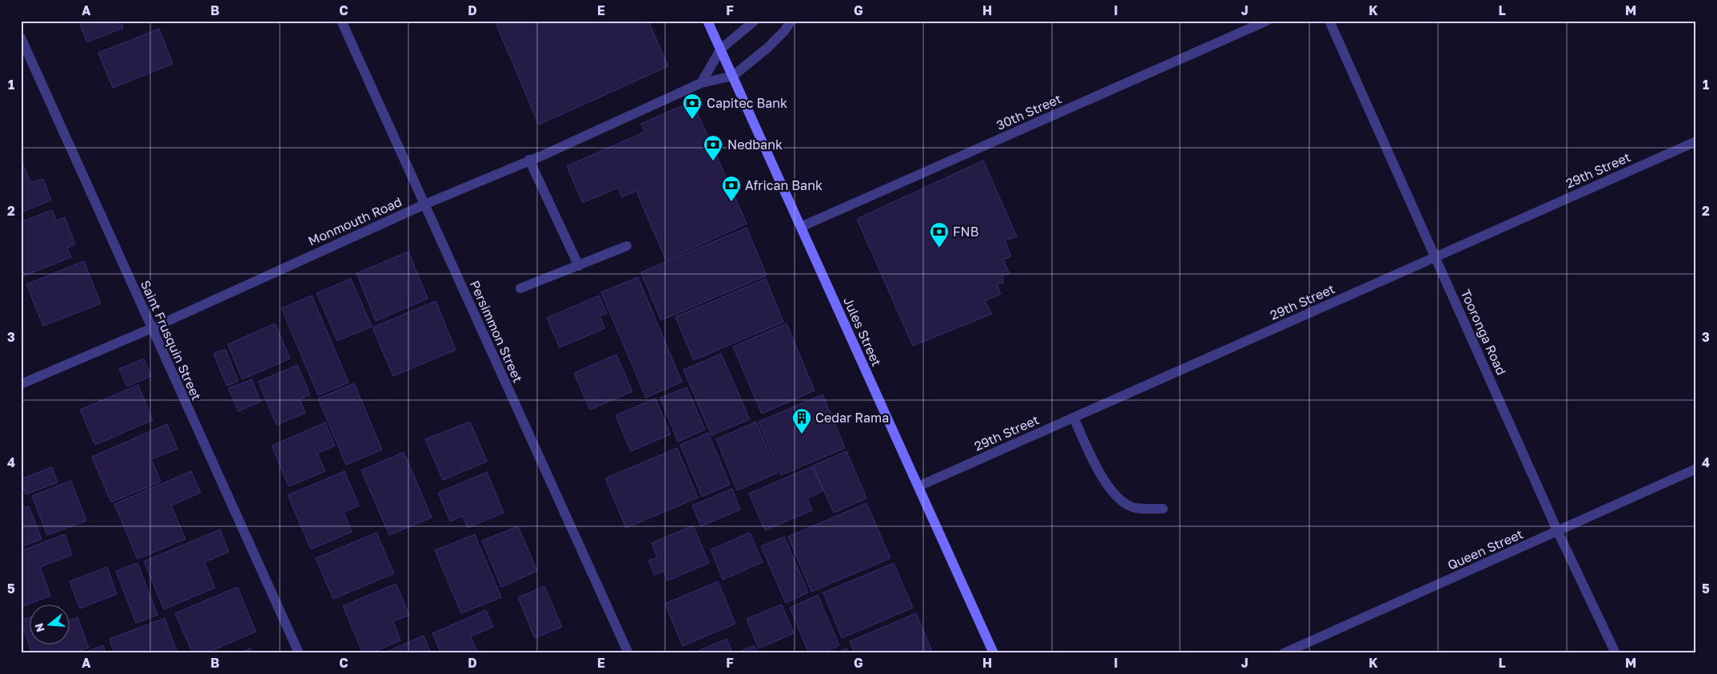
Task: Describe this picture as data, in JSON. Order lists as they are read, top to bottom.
{
  "streets": {
    "main road": ["Jules Street"],
    "street": [
      "30th Street",
      "29th Street",
      "Monmouth Road",
      "Persimmon Street",
      "Tooronga Road",
      "Saint Frusquin Street",
      "Queen Street"
    ]
  },
  "crossings": [
    ["30th Street", "Jules Street"],
    ["29th Street", "Jules Street"],
    ["29th Street", "Tooronga Road"],
    ["Monmouth Road", "Persimmon Street"],
    ["Monmouth Road", "Jules Street"],
    ["Monmouth Road", "Saint Frusquin Street"],
    ["Tooronga Road", "Queen Street"]
  ],
  "places": {
    "bank": [
      "Capitec Bank",
      "Nedbank",
      "African Bank",
      "FNB"
    ],
    "building": ["Cedar Rama"]
  },
  "north": "left",
  "grid": {
    "columns": [
      "A",
      "B",
      "C",
      "D",
      "E",
      "F",
      "G",
      "H",
      "I",
      "J",
      "K",
      "L",
      "M"
    ],
    "rows": [
      "1",
      "2",
      "3",
      "4",
      "5"
    ]
  }
}
